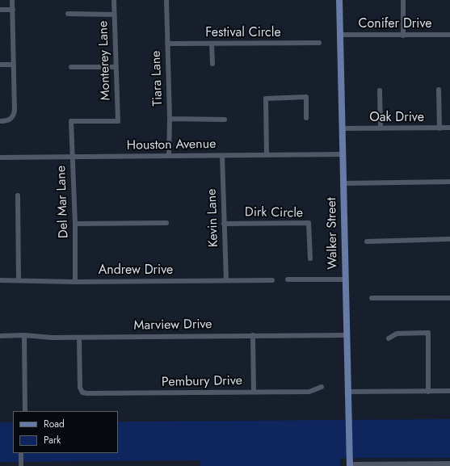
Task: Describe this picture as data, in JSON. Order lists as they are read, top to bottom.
{
  "streets": {
    "main road": ["Walker Street"],
    "street": [
      "Conifer Drive",
      "Festival Circle",
      "Monterey Lane",
      "Tiara Lane",
      "Oak Drive",
      "Houston Avenue",
      "Del Mar Lane",
      "Dirk Circle",
      "Kevin Lane",
      "Andrew Drive",
      "Marview Drive",
      "Pembury Drive"
    ]
  },
  "crossings": [
    ["Conifer Drive", "Walker Street"],
    ["Festival Circle", "Tiara Lane"],
    ["Monterey Lane", "Del Mar Lane"],
    ["Tiara Lane", "Houston Avenue"],
    ["Oak Drive", "Walker Street"],
    ["Houston Avenue", "Del Mar Lane"],
    ["Houston Avenue", "Kevin Lane"],
    ["Houston Avenue", "Walker Street"],
    ["Del Mar Lane", "Andrew Drive"],
    ["Dirk Circle", "Kevin Lane"],
    ["Kevin Lane", "Andrew Drive"],
    ["Walker Street", "Marview Drive"],
    ["Marview Drive", "Pembury Drive"]
  ],
  "legend": ["Road", "Park"]
}
